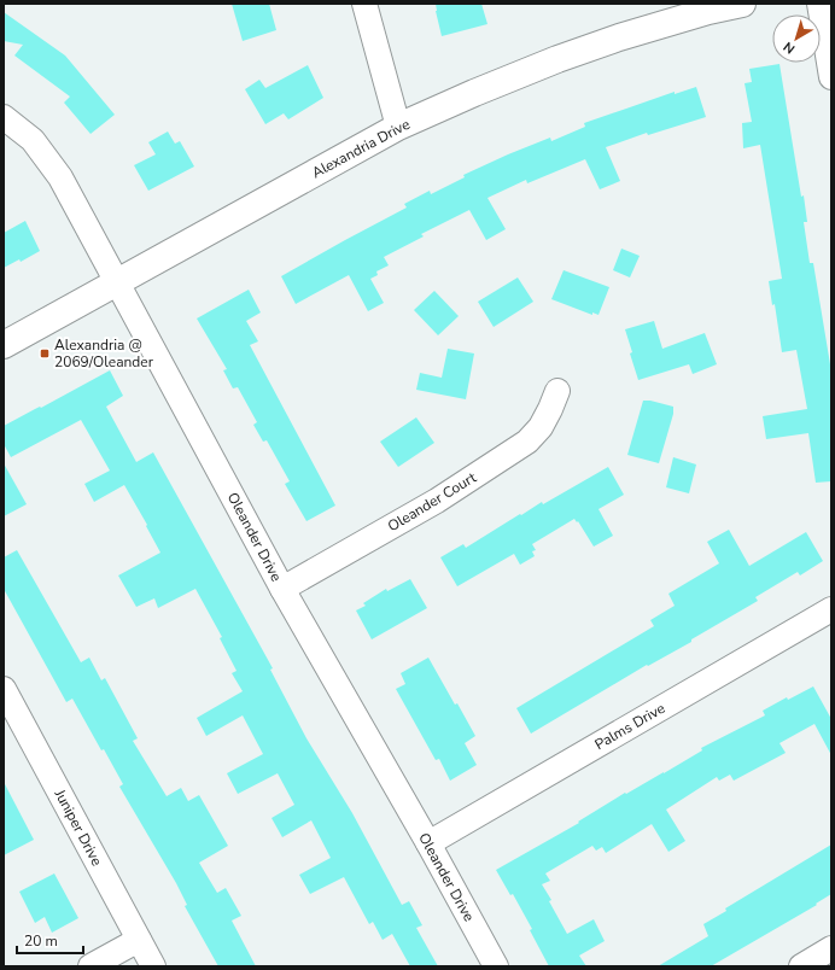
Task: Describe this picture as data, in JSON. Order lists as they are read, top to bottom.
{
  "streets": {
    "street": [
      "Alexandria Drive",
      "Oleander Court",
      "Oleander Drive",
      "Palms Drive",
      "Juniper Drive"
    ]
  },
  "crossings": [
    ["Alexandria Drive", "Oleander Drive"],
    ["Oleander Court", "Oleander Drive"],
    ["Oleander Drive", "Palms Drive"]
  ],
  "places": {
    "transit": ["Alexandria @ 2069/Oleander"]
  },
  "scale_bar": "20 m",
  "north": "bottom left"
}
